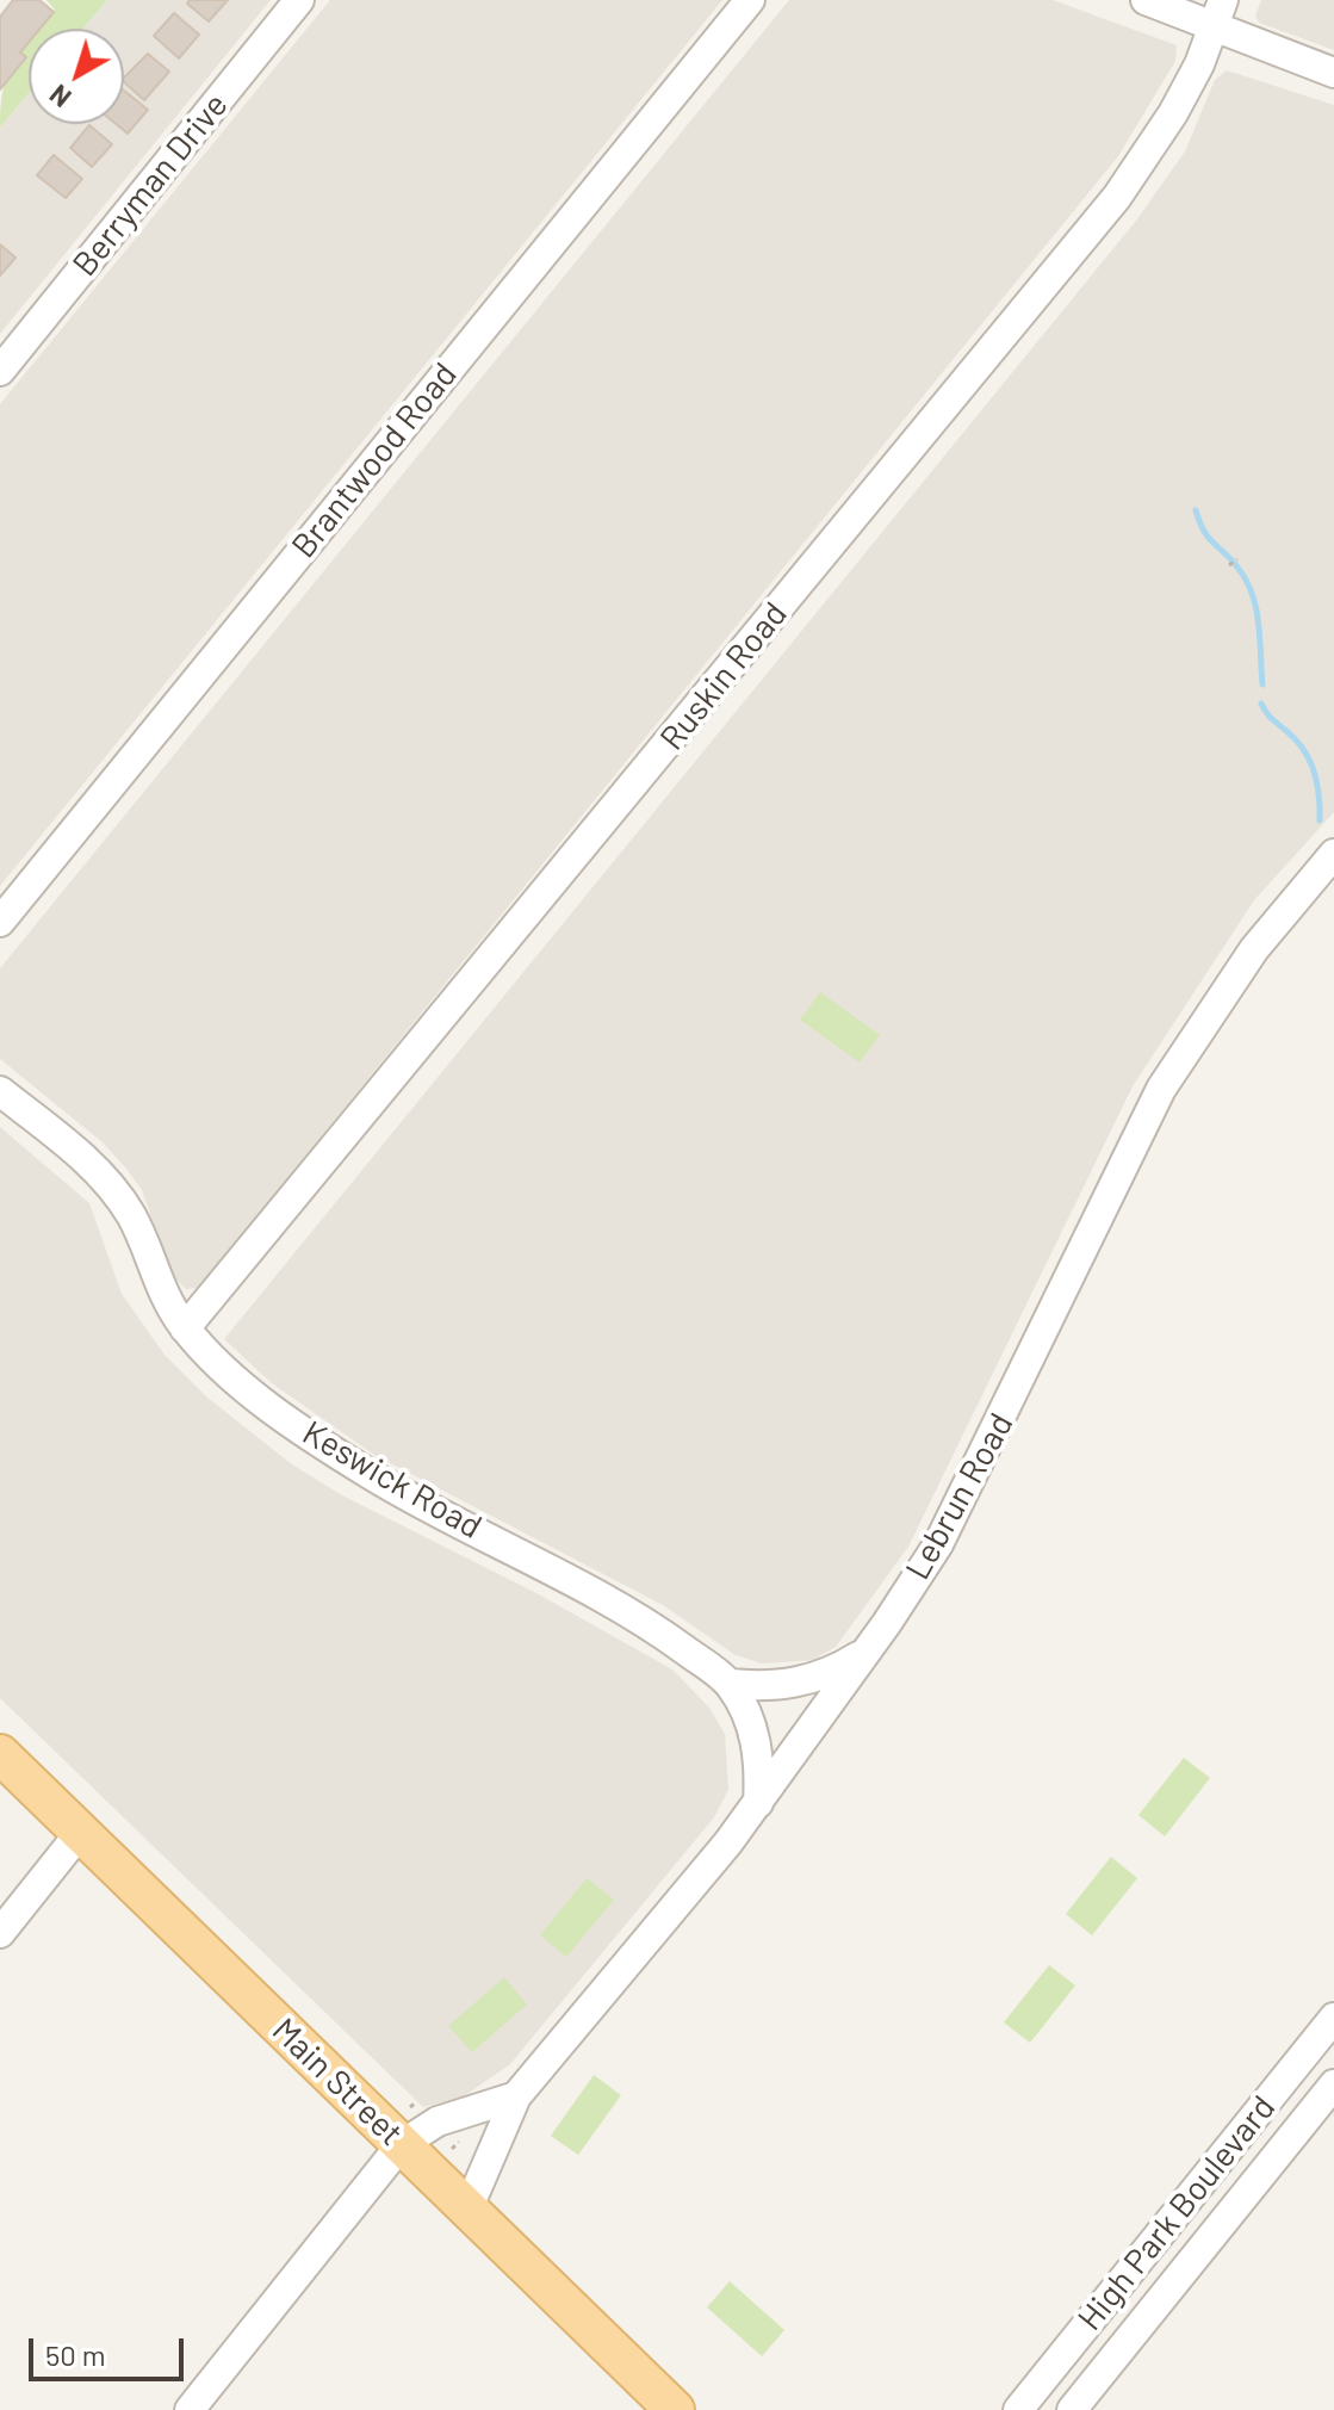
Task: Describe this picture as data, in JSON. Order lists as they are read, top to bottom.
{
  "streets": {
    "main road": ["Main Street"],
    "street": [
      "Berryman Drive",
      "Brantwood Road",
      "Ruskin Road",
      "Keswick Road",
      "Lebrun Road",
      "High Park Boulevard"
    ]
  },
  "crossings": [
    ["Ruskin Road", "Keswick Road"],
    ["Keswick Road", "Lebrun Road"],
    ["Lebrun Road", "Main Street"]
  ],
  "scale_bar": "50 m",
  "north": "bottom left"
}
